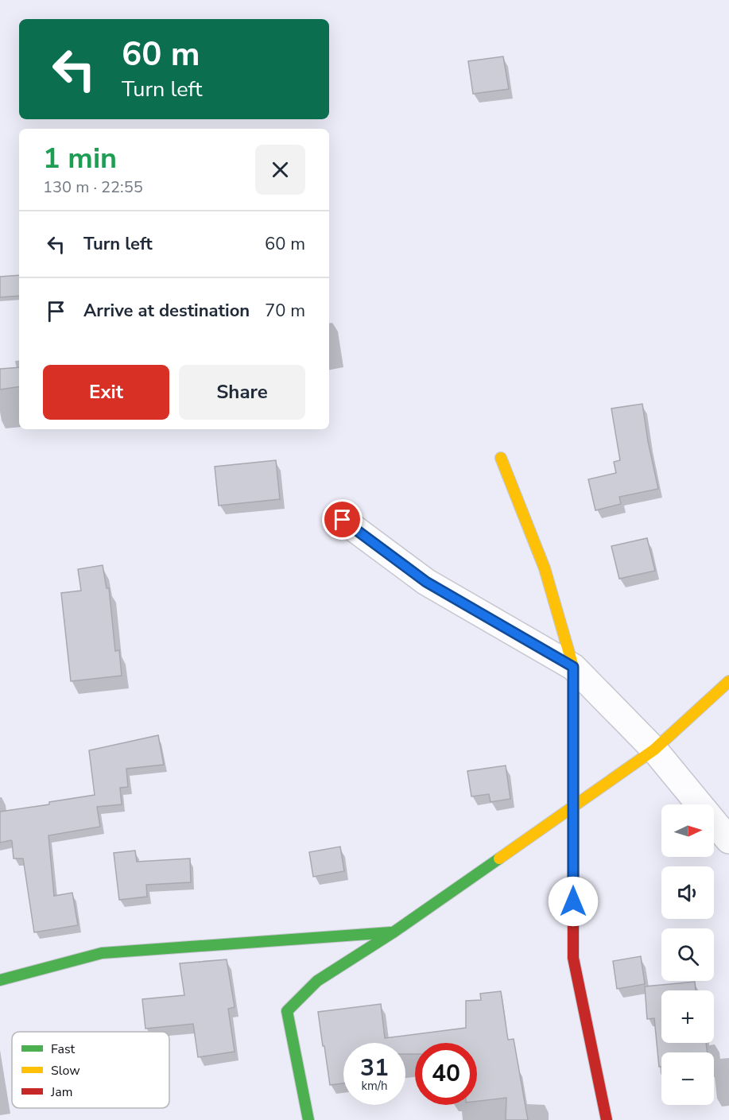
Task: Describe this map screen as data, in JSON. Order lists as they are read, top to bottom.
{
  "legend": ["Fast", "Slow", "Jam"],
  "north": "right",
  "page": {
    "turn": ["60 m", "Turn left"],
    "heading": ["1 min", "130 m · 22:55"],
    "list": [
      {
        "name": "Turn left",
        "value": "60 m"
      },
      {
        "name": "Arrive at destination",
        "value": "70 m"
      }
    ],
    "buttons": ["Exit", "Share"],
    "map_buttons": ["+", "−"],
    "speed": "31 km/h",
    "limit": "40"
  }
}
